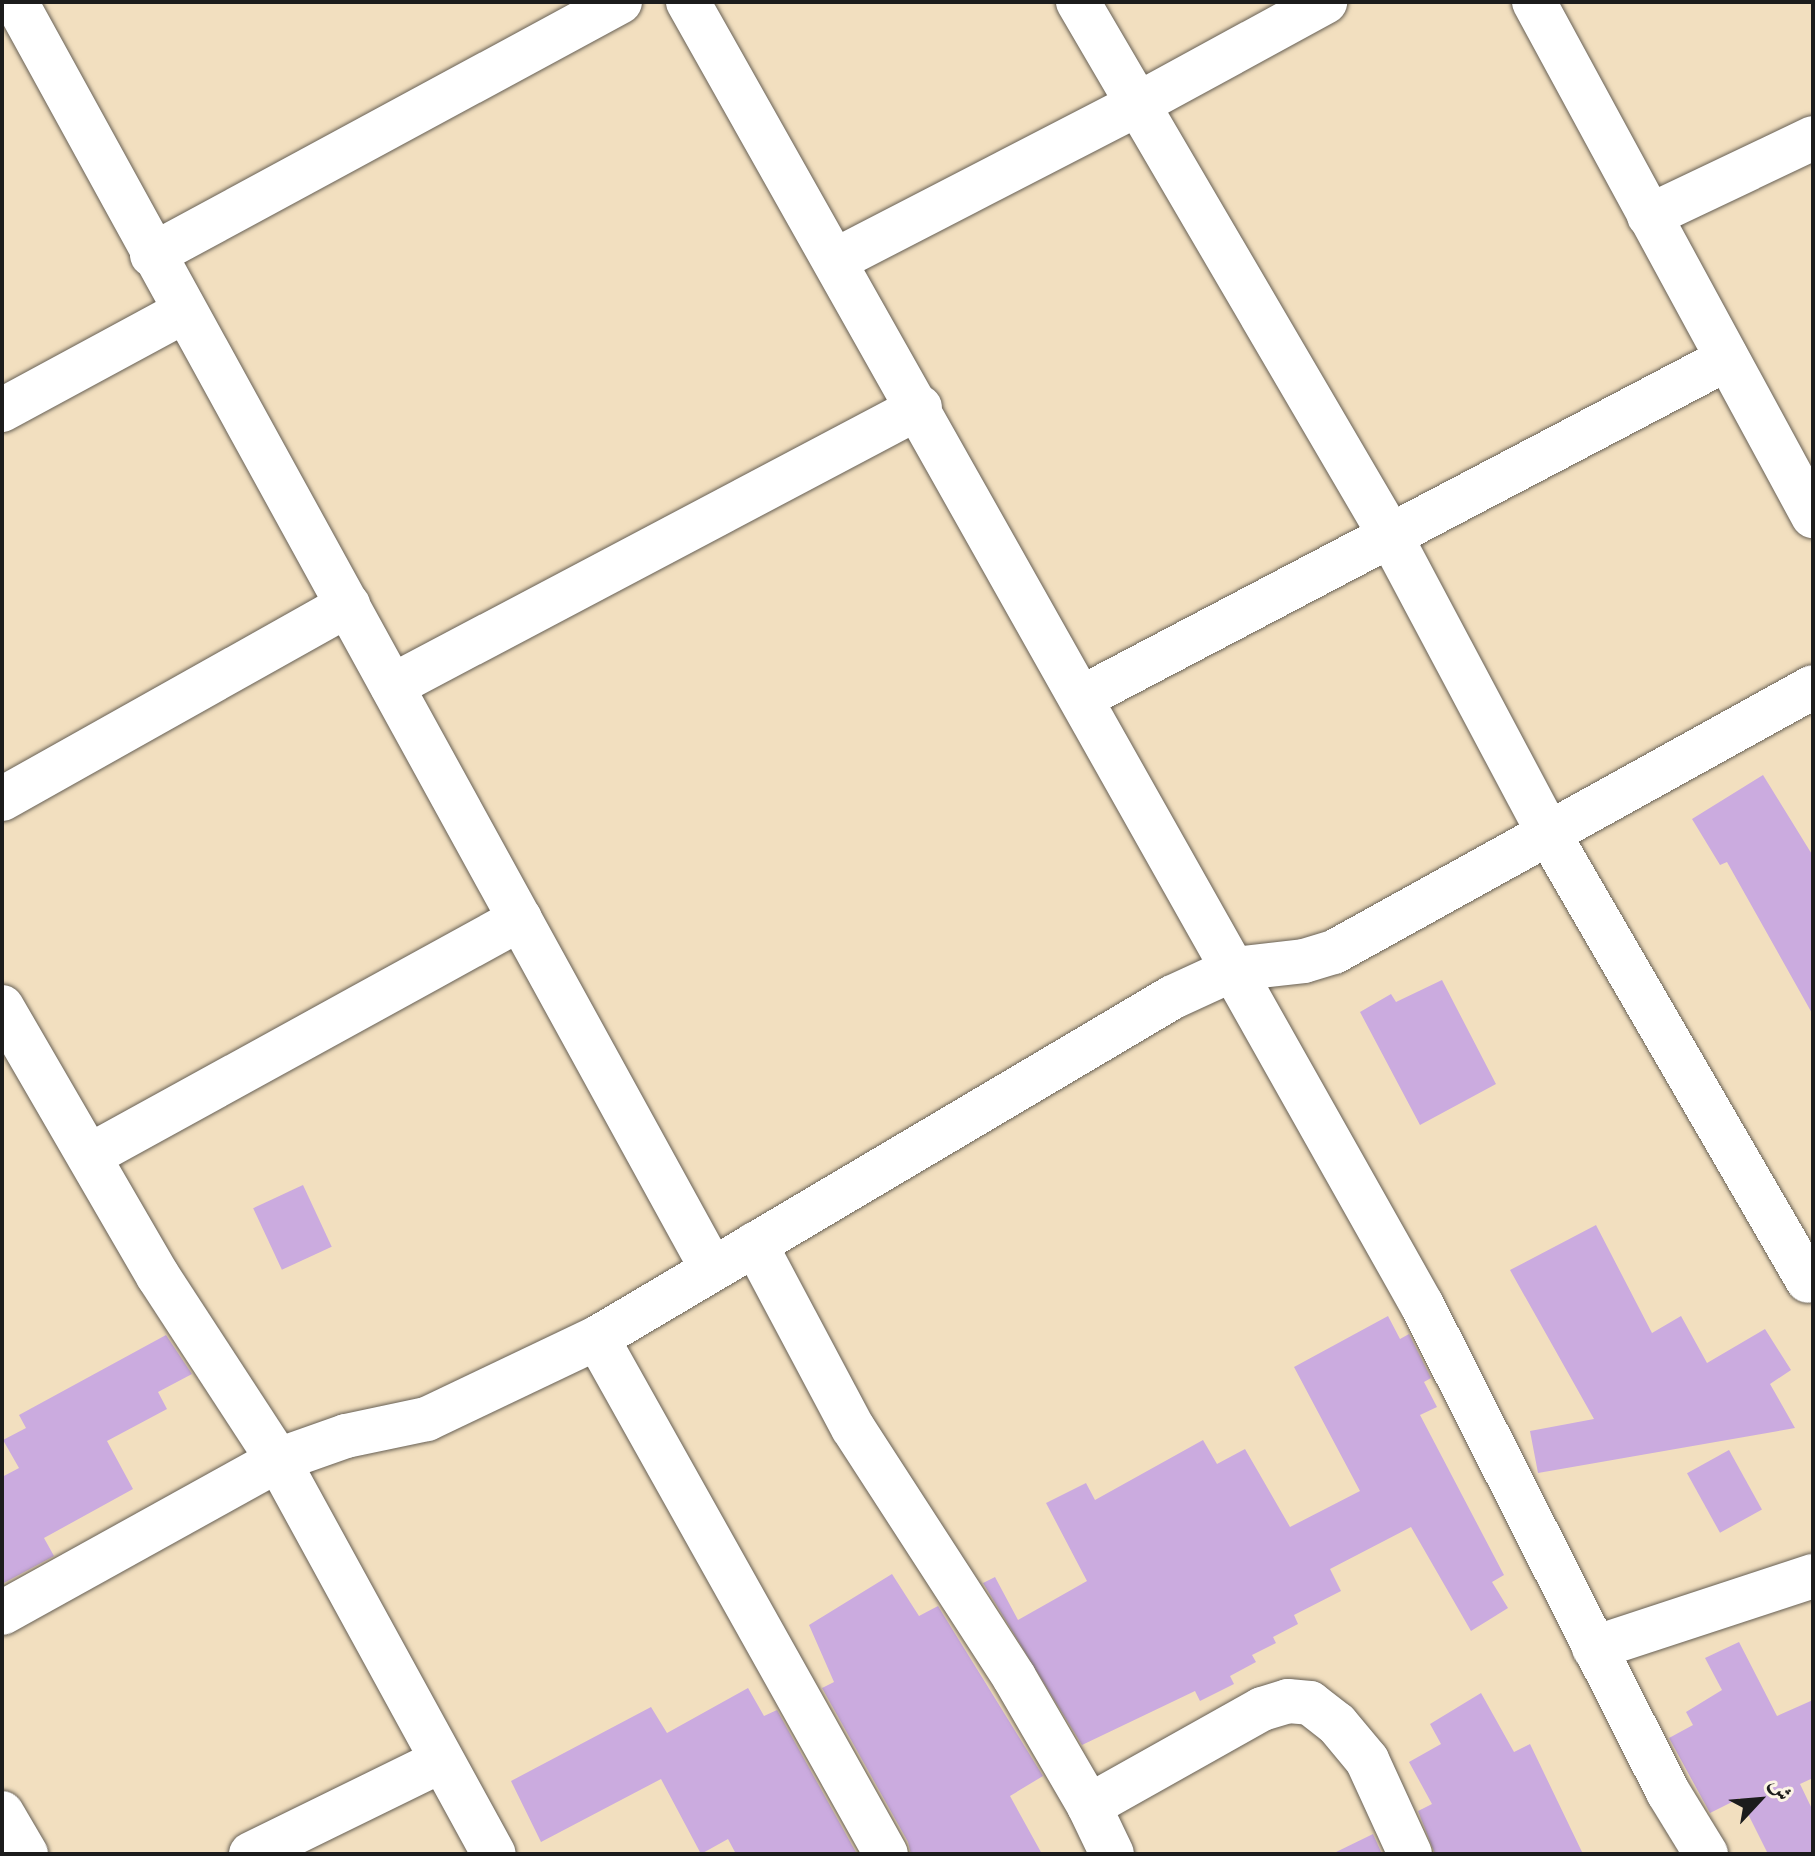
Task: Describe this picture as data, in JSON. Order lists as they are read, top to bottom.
{
  "north": "top right"
}
